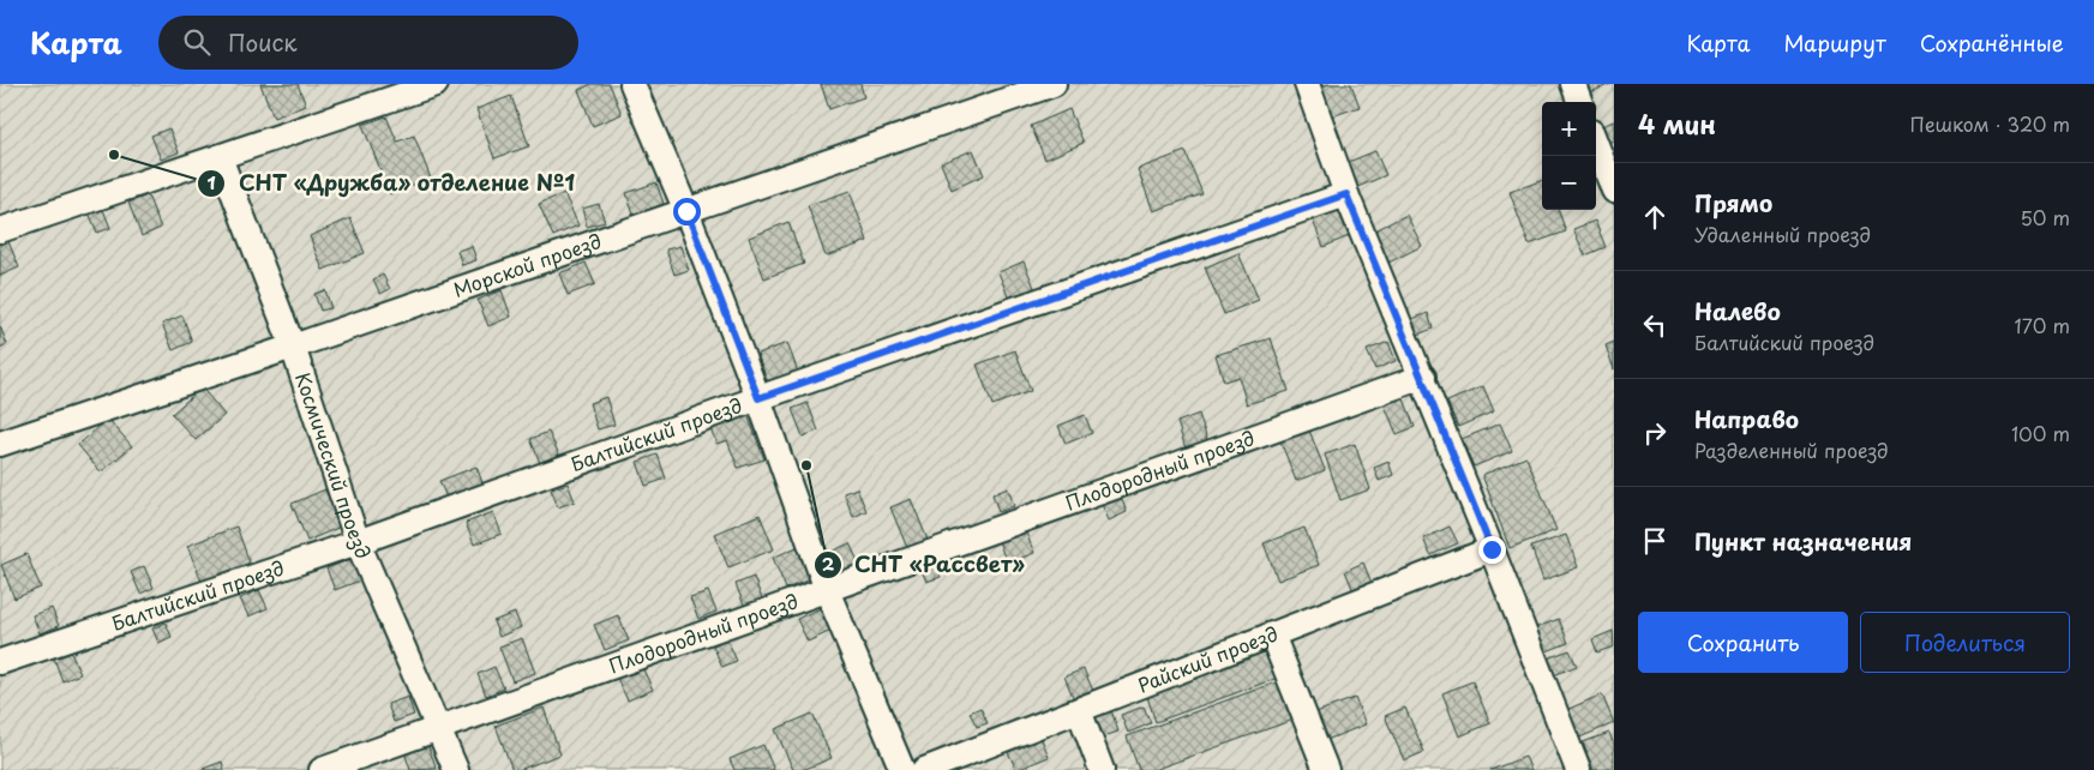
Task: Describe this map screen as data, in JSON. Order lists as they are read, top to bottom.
{
  "streets": {
    "lane": [
      "Морской проезд",
      "Балтийский проезд",
      "Космический проезд",
      "Плодородный проезд",
      "Райский проезд"
    ]
  },
  "crossings": [
    ["Морской проезд", "Космический проезд"],
    ["Балтийский проезд", "Космический проезд"],
    ["Космический проезд", "Плодородный проезд"]
  ],
  "places": ["СНТ «Дружба» отделение №1", "СНТ «Рассвет»"],
  "page": {
    "header": "Карта",
    "search": "Поиск",
    "nav": ["Карта", "Маршрут", "Сохранённые"],
    "heading": ["4 мин", "Пешком · 320 m"],
    "map_buttons": ["+", "−"],
    "list": [
      ["Прямо", "Удаленный проезд", "50 m"],
      ["Налево", "Балтийский проезд", "170 m"],
      ["Направо", "Разделенный проезд", "100 m"],
      "Пункт назначения"
    ],
    "buttons": ["Сохранить", "Поделиться"]
  }
}
